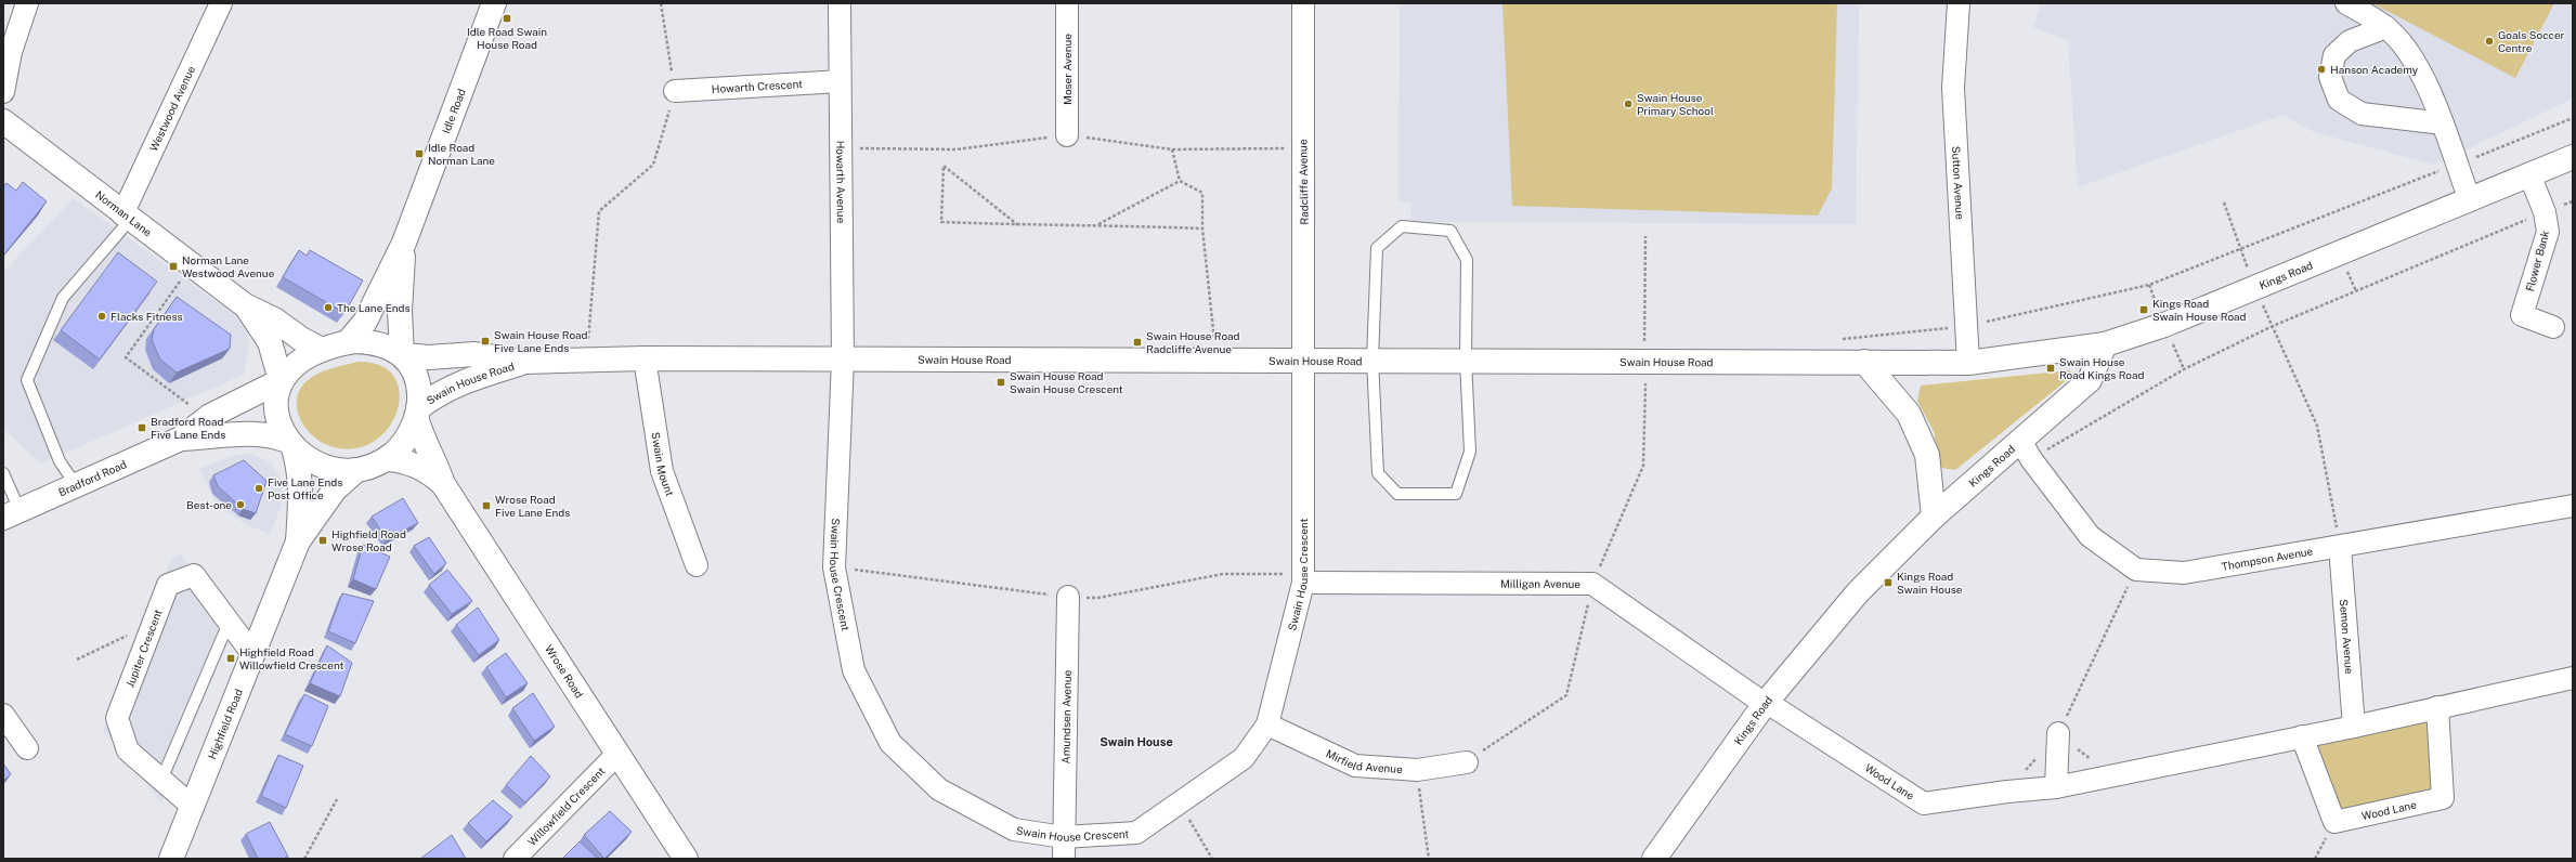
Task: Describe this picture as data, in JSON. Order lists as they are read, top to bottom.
{
  "streets": {
    "street": [
      "Moser Avenue",
      "Howarth Crescent",
      "Westwood Avenue",
      "Idle Road",
      "Howarth Avenue",
      "Radcliffe Avenue",
      "Sutton Avenue",
      "Norman Lane",
      "Flower Bank",
      "Kings Road",
      "Swain House Road",
      "Swain Mount",
      "Bradford Road",
      "Thompson Avenue",
      "Swain House Crescent",
      "Milligan Avenue",
      "Semon Avenue",
      "Jupiter Crescent",
      "Wrose Road",
      "Amundsen Avenue",
      "Highfield Road",
      "Mirfield Avenue",
      "Wood Lane",
      "Willowfield Crescent"
    ]
  },
  "crossings": [
    ["Howarth Crescent", "Howarth Avenue"],
    ["Westwood Avenue", "Norman Lane"],
    ["Idle Road", "Norman Lane"],
    ["Idle Road", "Swain House Road"],
    ["Idle Road", "Bradford Road"],
    ["Idle Road", "Wrose Road"],
    ["Idle Road", "Highfield Road"],
    ["Howarth Avenue", "Swain House Road"],
    ["Howarth Avenue", "Swain House Crescent"],
    ["Radcliffe Avenue", "Swain House Road"],
    ["Radcliffe Avenue", "Swain House Crescent"],
    ["Sutton Avenue", "Swain House Road"],
    ["Norman Lane", "Swain House Road"],
    ["Norman Lane", "Bradford Road"],
    ["Norman Lane", "Wrose Road"],
    ["Norman Lane", "Highfield Road"],
    ["Flower Bank", "Kings Road"],
    ["Kings Road", "Swain House Road"],
    ["Kings Road", "Milligan Avenue"],
    ["Kings Road", "Wood Lane"],
    ["Swain House Road", "Swain Mount"],
    ["Swain House Road", "Bradford Road"],
    ["Swain House Road", "Swain House Crescent"],
    ["Swain House Road", "Wrose Road"],
    ["Swain House Road", "Highfield Road"],
    ["Bradford Road", "Wrose Road"],
    ["Bradford Road", "Highfield Road"],
    ["Thompson Avenue", "Semon Avenue"],
    ["Swain House Crescent", "Milligan Avenue"],
    ["Swain House Crescent", "Amundsen Avenue"],
    ["Swain House Crescent", "Mirfield Avenue"],
    ["Milligan Avenue", "Wood Lane"],
    ["Semon Avenue", "Wood Lane"],
    ["Jupiter Crescent", "Highfield Road"],
    ["Wrose Road", "Highfield Road"],
    ["Wrose Road", "Willowfield Crescent"]
  ],
  "districts": ["Swain House"],
  "places": {
    "transit": [
      "Idle Road Swain House Road",
      "Idle Road Norman Lane",
      "Norman Lane Westwood Avenue",
      "Kings Road Swain House Road",
      "Swain House Road Five Lane Ends",
      "Swain House Road Radcliffe Avenue",
      "Swain House Road Kings Road",
      "Swain House Road Swain House Crescent",
      "Bradford Road Five Lane Ends",
      "Wrose Road Five Lane Ends",
      "Highfield Road Wrose Road",
      "Kings Road Swain House",
      "Highfield Road Willowfield Crescent"
    ],
    "other": [
      "Goals Soccer Centre",
      "Hanson Academy",
      "Swain House Primary School",
      "The Lane Ends",
      "Flacks Fitness",
      "Five Lane Ends Post Office",
      "Best-one"
    ]
  }
}
